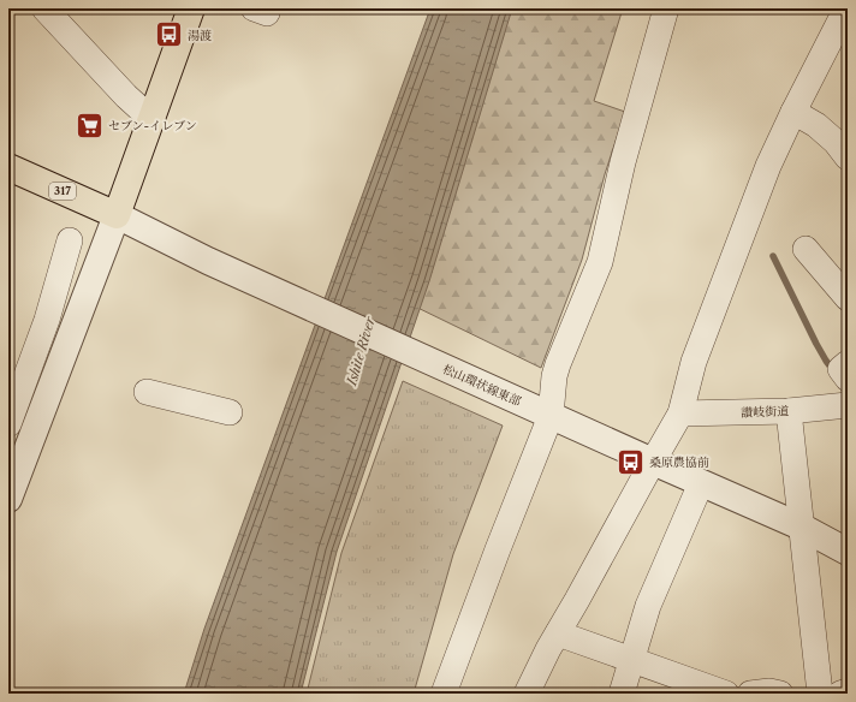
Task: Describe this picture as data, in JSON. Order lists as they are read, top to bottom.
{
  "streets": {
    "highway": ["317"],
    "street": ["松山環状線東部", "讃岐街道"]
  },
  "crossings": [
    ["317", "松山環状線東部"]
  ],
  "water": ["Ishite River"],
  "places": {
    "bus stop": ["湯渡", "桑原農協前"],
    "supermarket": ["セブン-イレブン"]
  }
}
